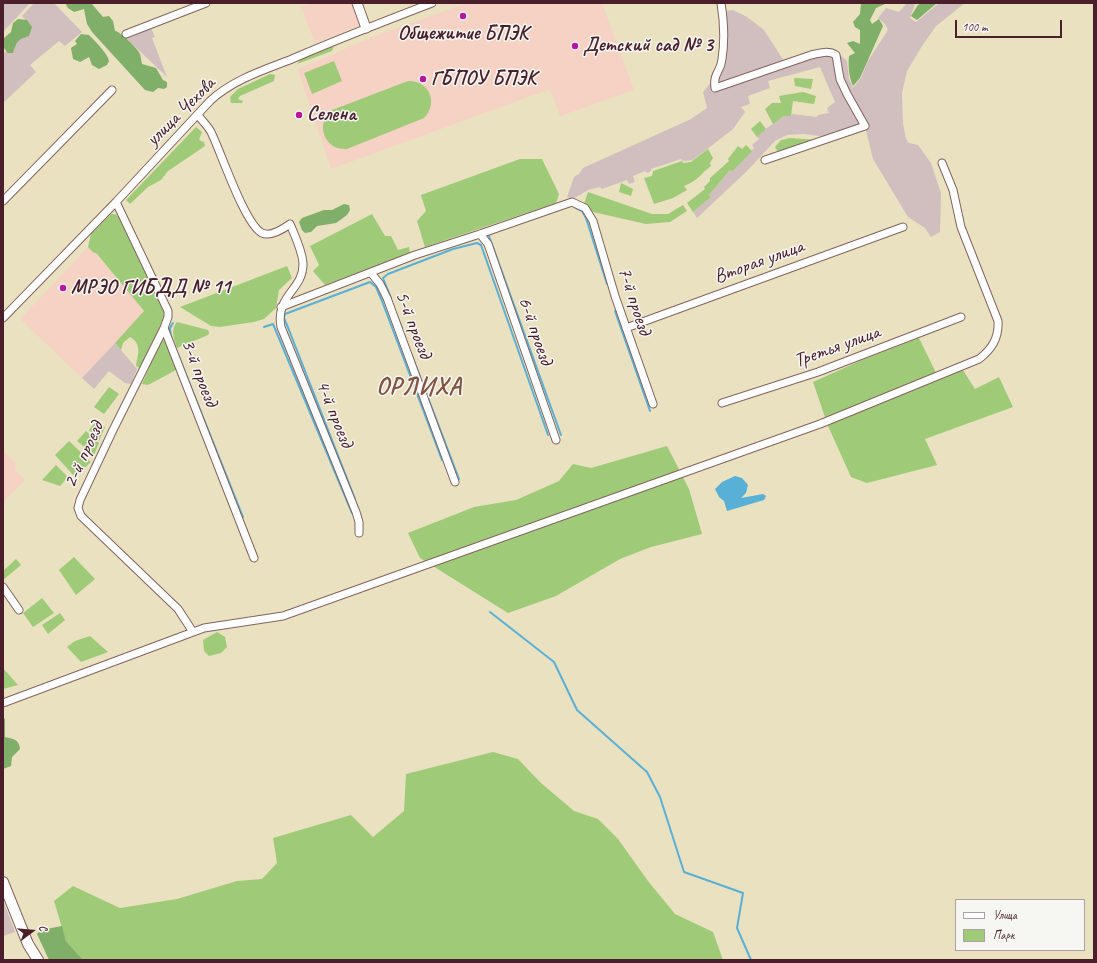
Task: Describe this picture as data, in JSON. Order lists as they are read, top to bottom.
{
  "streets": {
    "street": [
      "улица Чехова",
      "Вторая улица",
      "7-й проезд",
      "5-й проезд",
      "6-й проезд",
      "Третья улица",
      "3-й проезд",
      "4-й проезд",
      "2-й проезд"
    ]
  },
  "crossings": [
    ["улица Чехова", "3-й проезд"],
    ["Вторая улица", "7-й проезд"],
    ["7-й проезд", "6-й проезд"],
    ["3-й проезд", "2-й проезд"]
  ],
  "districts": ["ОРЛИХА"],
  "places": [
    "Общежитие БПЭК",
    "Детский сад № 3",
    "ГБПОУ БПЭК",
    "Селена",
    "МРЭО ГИБДД № 11"
  ],
  "legend": ["Улица", "Парк"],
  "scale_bar": "100 m",
  "north": "right"
}
